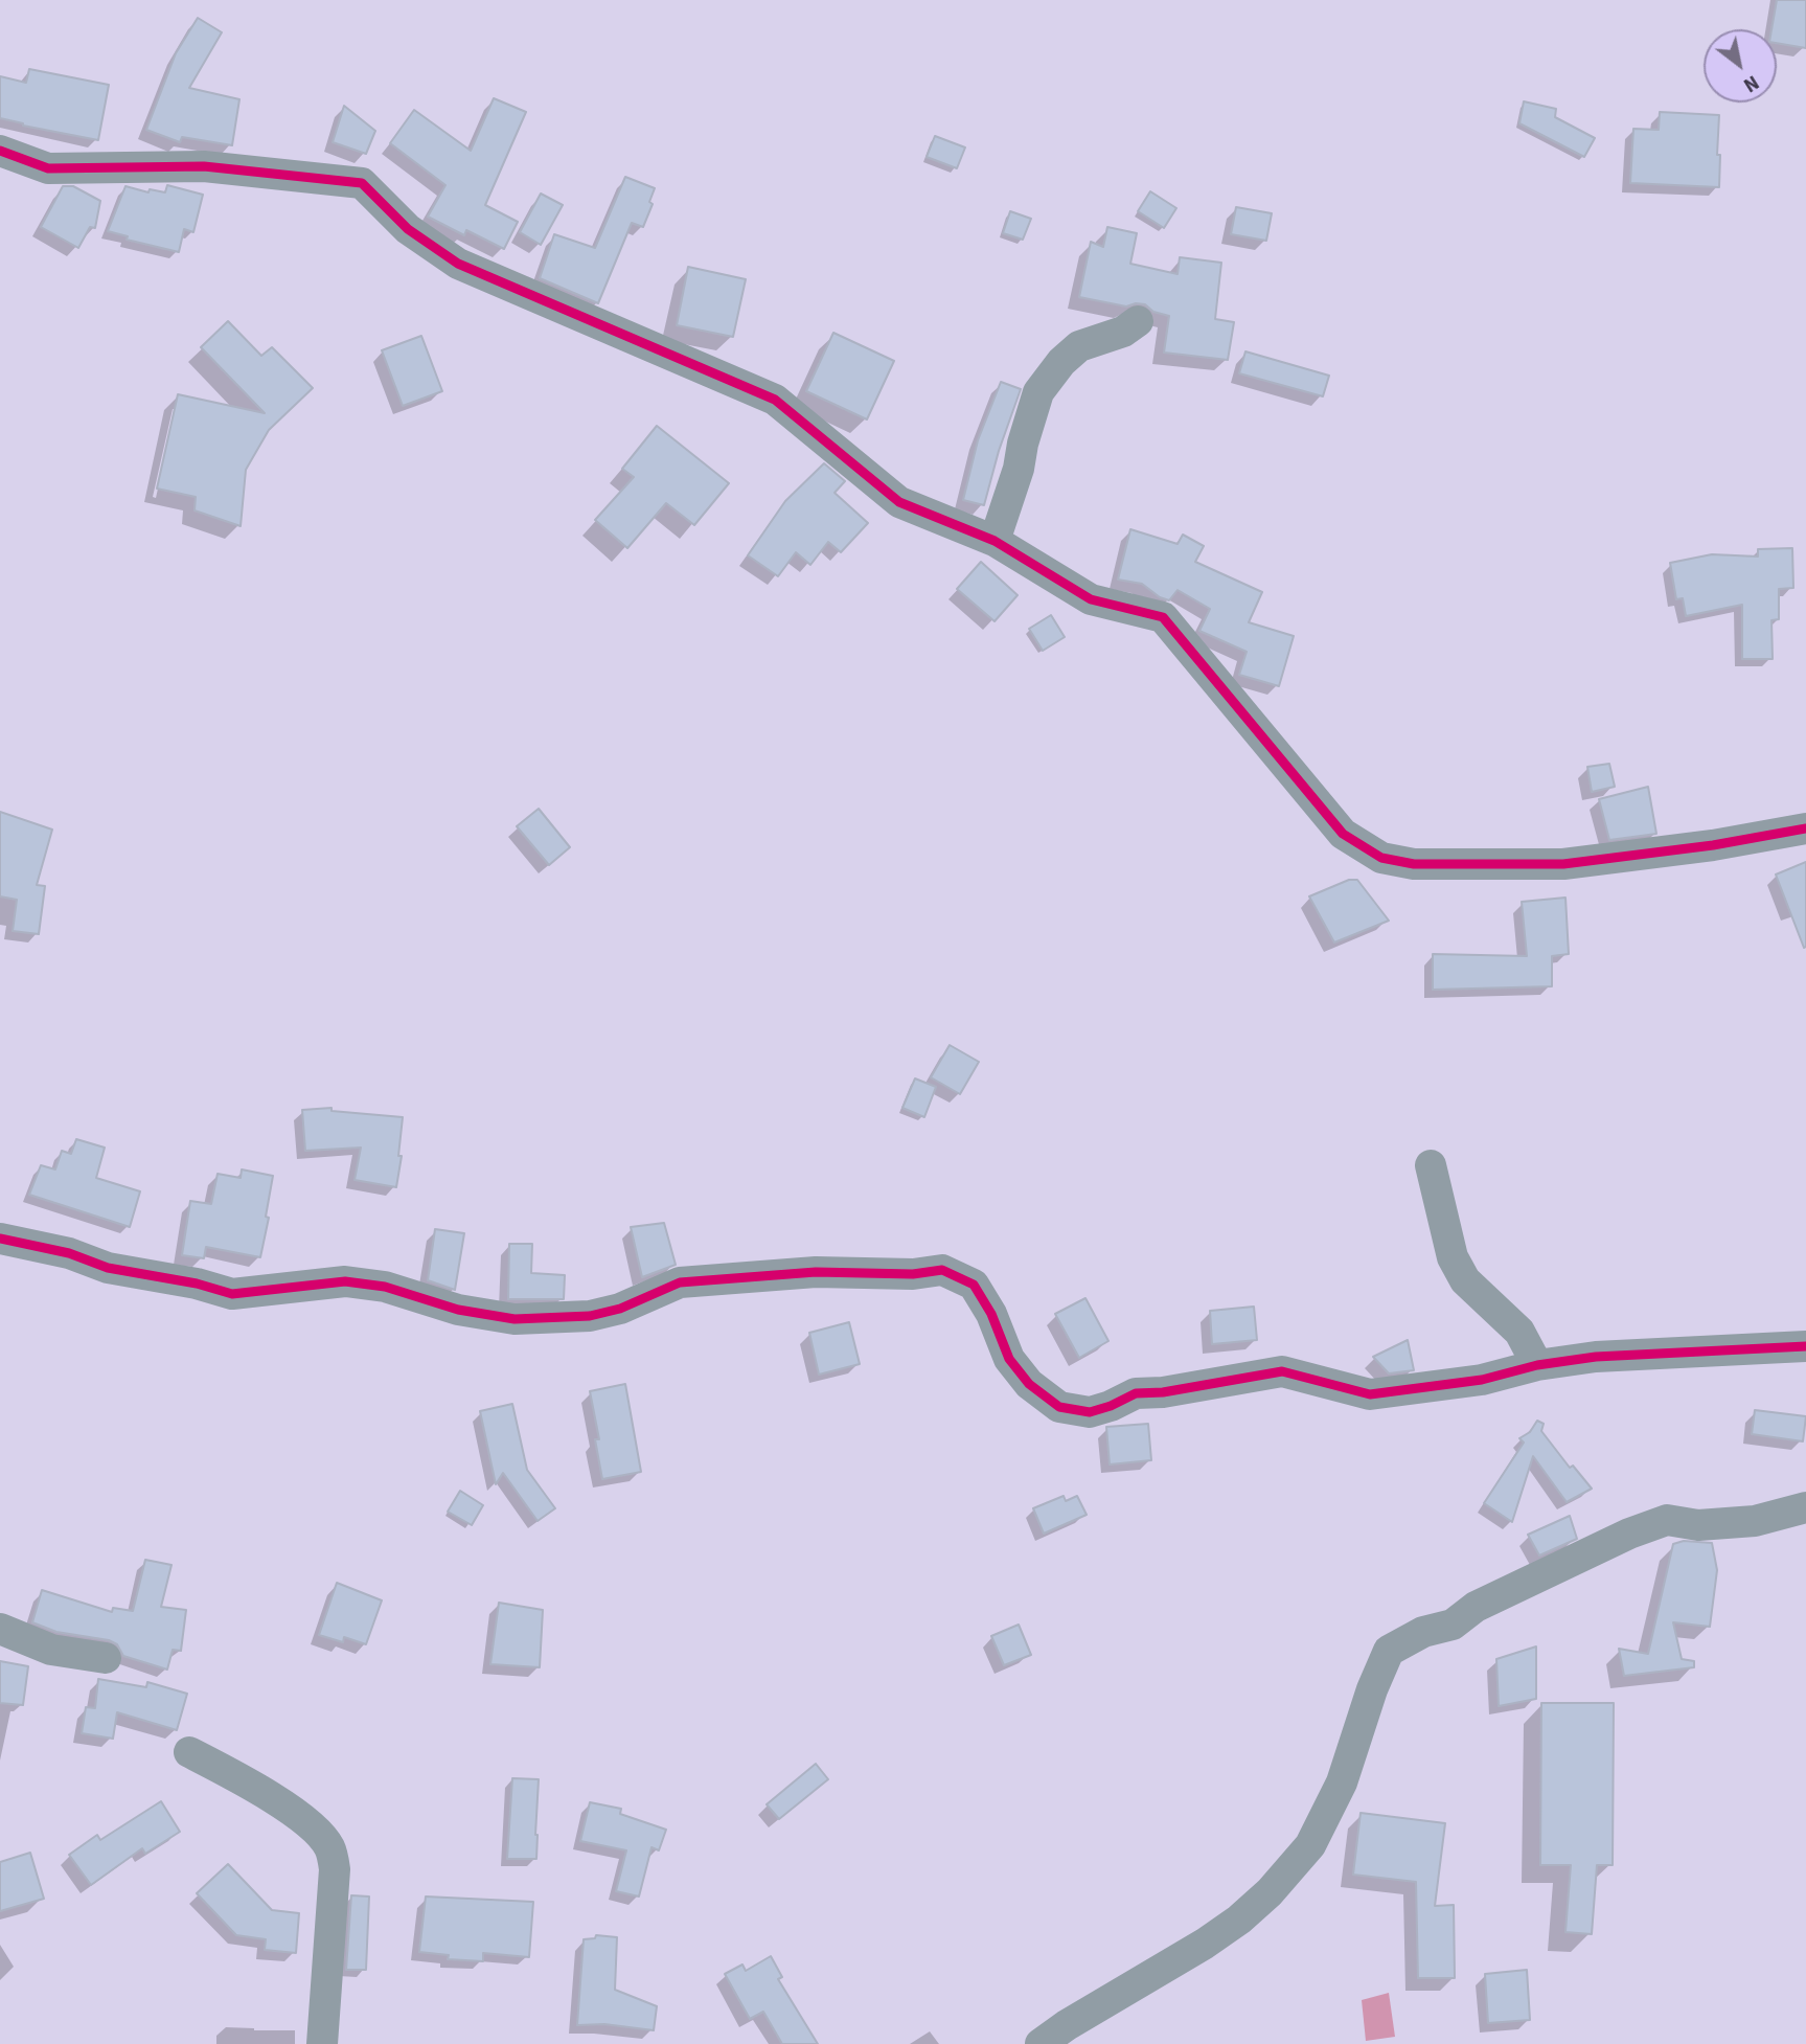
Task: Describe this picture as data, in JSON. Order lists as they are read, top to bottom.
{
  "north": "bottom right"
}
